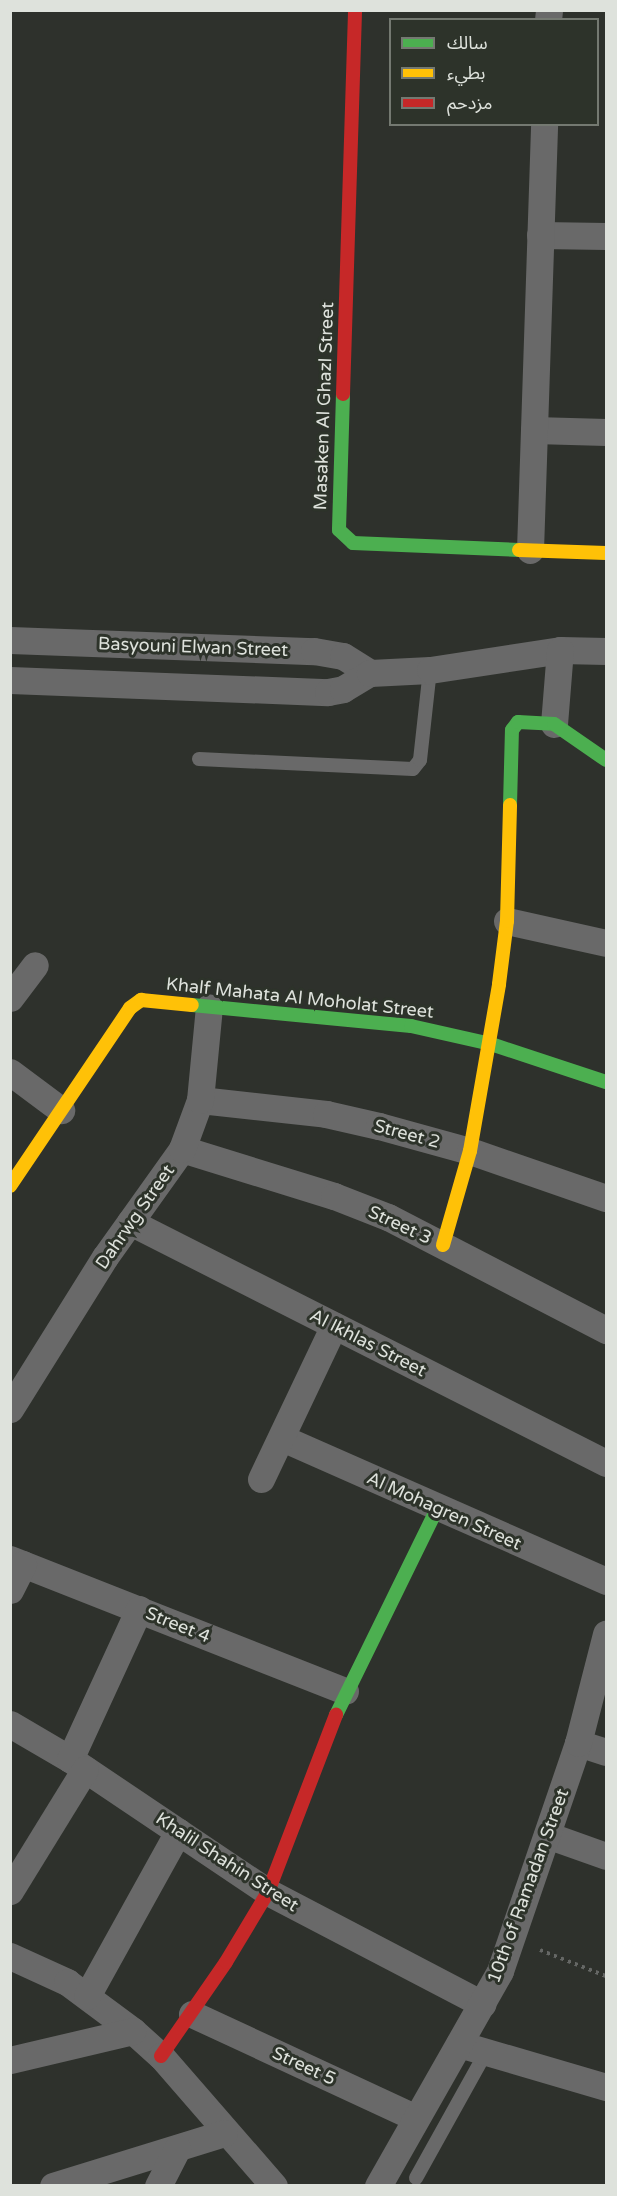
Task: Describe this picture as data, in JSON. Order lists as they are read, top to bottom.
{
  "streets": {
    "street": [
      "Masaken Al Ghazl Street",
      "Basyouni Elwan Street",
      "Khalf Mahata Al Moholat Street",
      "Street 2",
      "Dahrwg Street",
      "Street 3",
      "Al Ikhlas Street",
      "Al Mohagren Street",
      "Street 4",
      "Khalil Shahin Street",
      "10th of Ramadan Street",
      "Street 5"
    ]
  },
  "crossings": [
    ["Khalf Mahata Al Moholat Street", "Dahrwg Street"],
    ["Street 2", "Dahrwg Street"],
    ["Dahrwg Street", "Street 3"],
    ["Dahrwg Street", "Al Ikhlas Street"],
    ["Khalil Shahin Street", "10th of Ramadan Street"],
    ["10th of Ramadan Street", "Street 5"]
  ],
  "legend": ["سالك", "بطيء", "مزدحم"]
}
